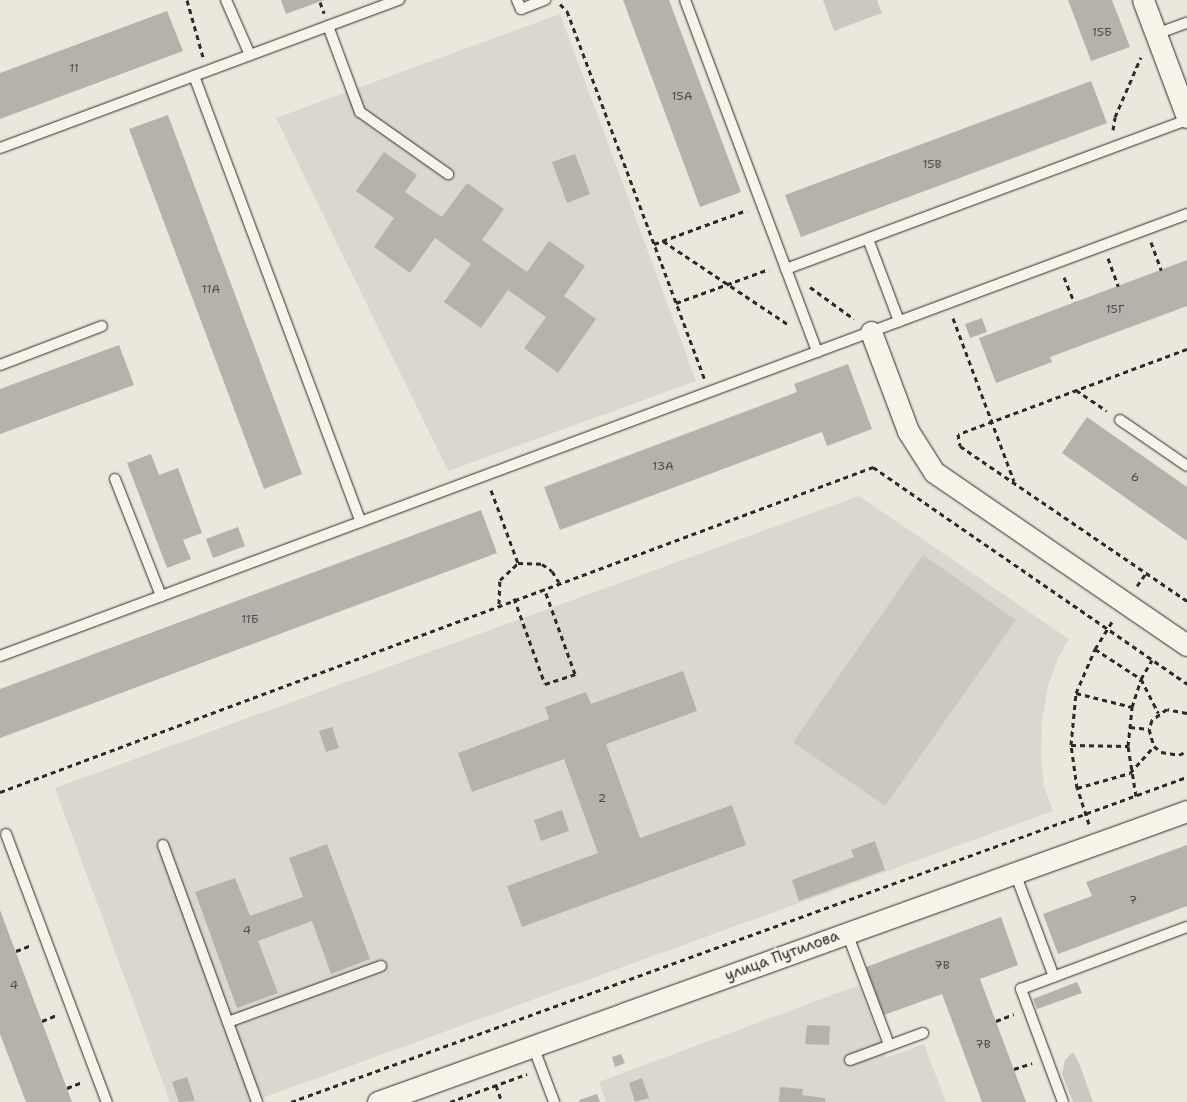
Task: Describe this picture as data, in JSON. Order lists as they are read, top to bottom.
{
  "streets": {
    "street": ["улица Путилова"]
  },
  "house_numbers": [
    "15Б",
    "11",
    "15А",
    "15В",
    "11А",
    "15Г",
    "13А",
    "6",
    "11Б",
    "2",
    "7",
    "4",
    "7В",
    "4",
    "7В"
  ]
}
